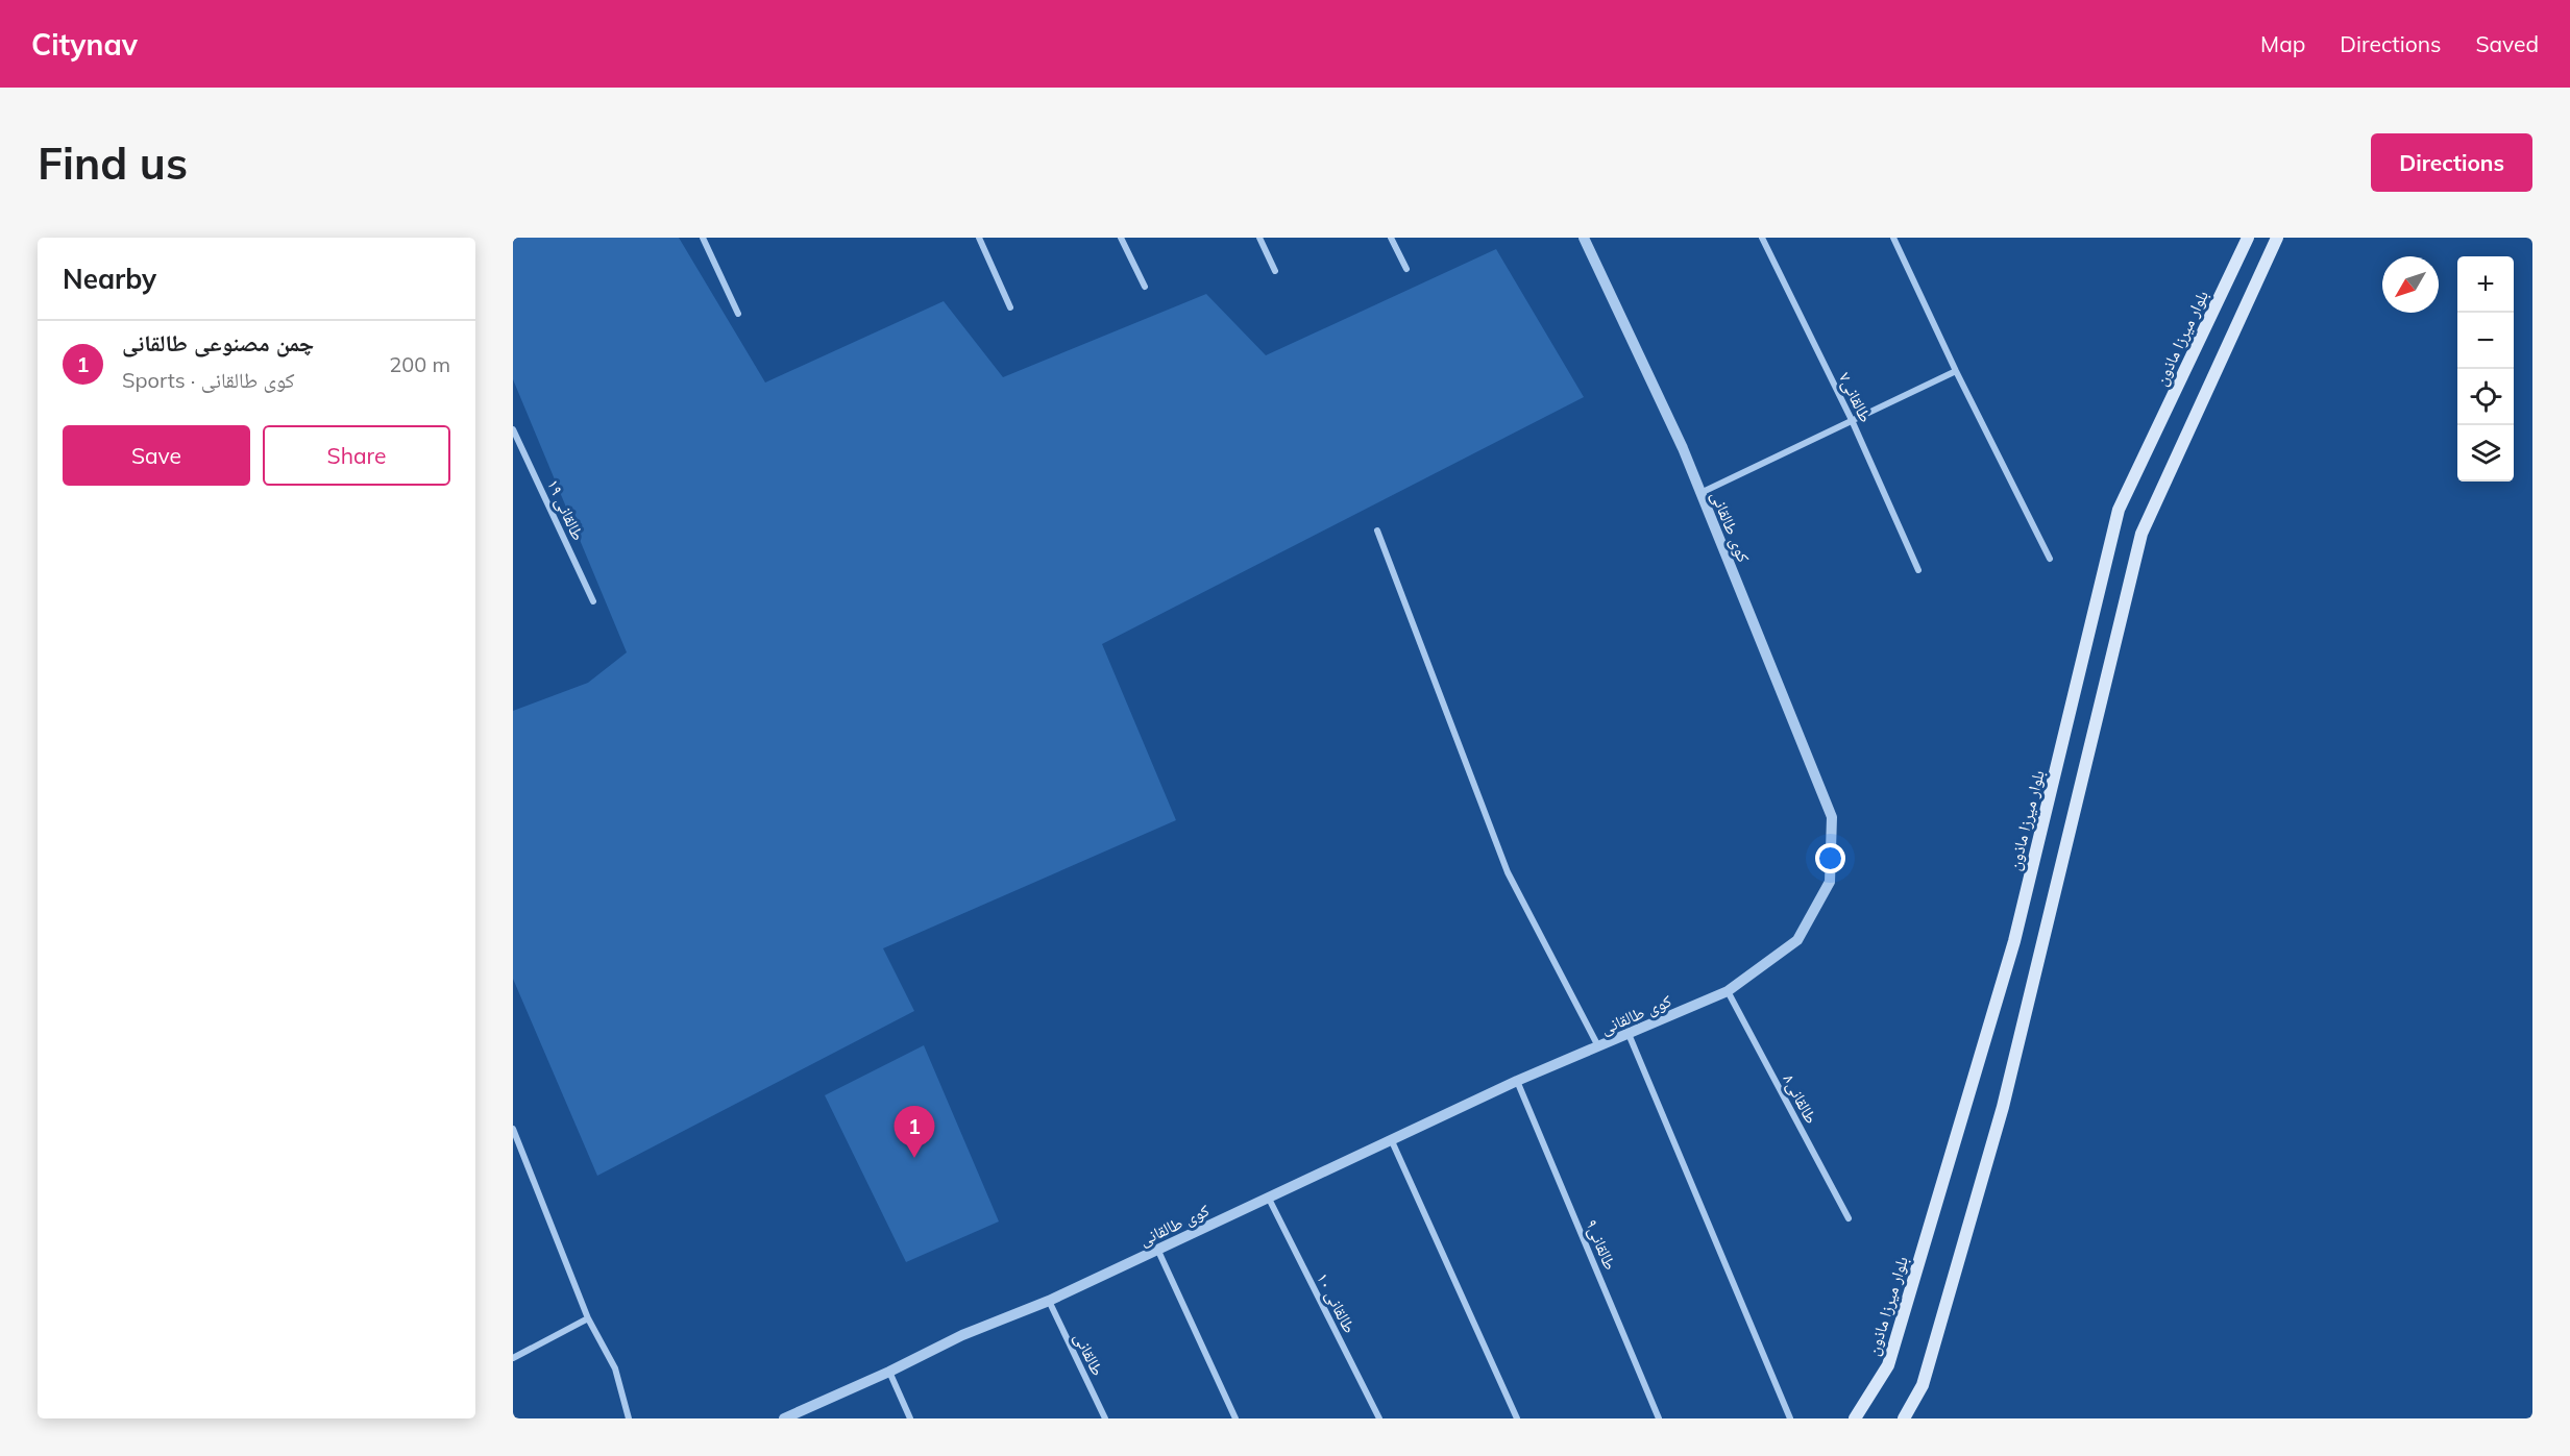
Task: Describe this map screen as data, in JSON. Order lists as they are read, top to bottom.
{
  "streets": {
    "main road": ["بلوار میرزا ماذون"],
    "street": [
      "طالقانی۷",
      "طالقانی ۱۹",
      "کوی طالقانی",
      "طالقانی۸",
      "طالقانی۹",
      "طالقانی ۱۰",
      "طالقانی"
    ]
  },
  "crossings": [
    ["کوی طالقانی", "طالقانی۸"],
    ["کوی طالقانی", "طالقانی۹"],
    ["کوی طالقانی", "طالقانی ۱۰"],
    ["کوی طالقانی", "طالقانی"]
  ],
  "north": "bottom left",
  "page": {
    "header": "Citynav",
    "nav": ["Map", "Directions", "Saved"],
    "buttons": [
      "Directions",
      ["Save", "Share"]
    ],
    "title": "Find us",
    "heading": "Nearby",
    "map_buttons": ["+", "−"],
    "list": [
      {
        "mark": "1",
        "name": "چمن مصنوعی طالقانی",
        "note": "Sports · کوی طالقانی",
        "value": "200 m"
      }
    ],
    "pins": "1"
  }
}
